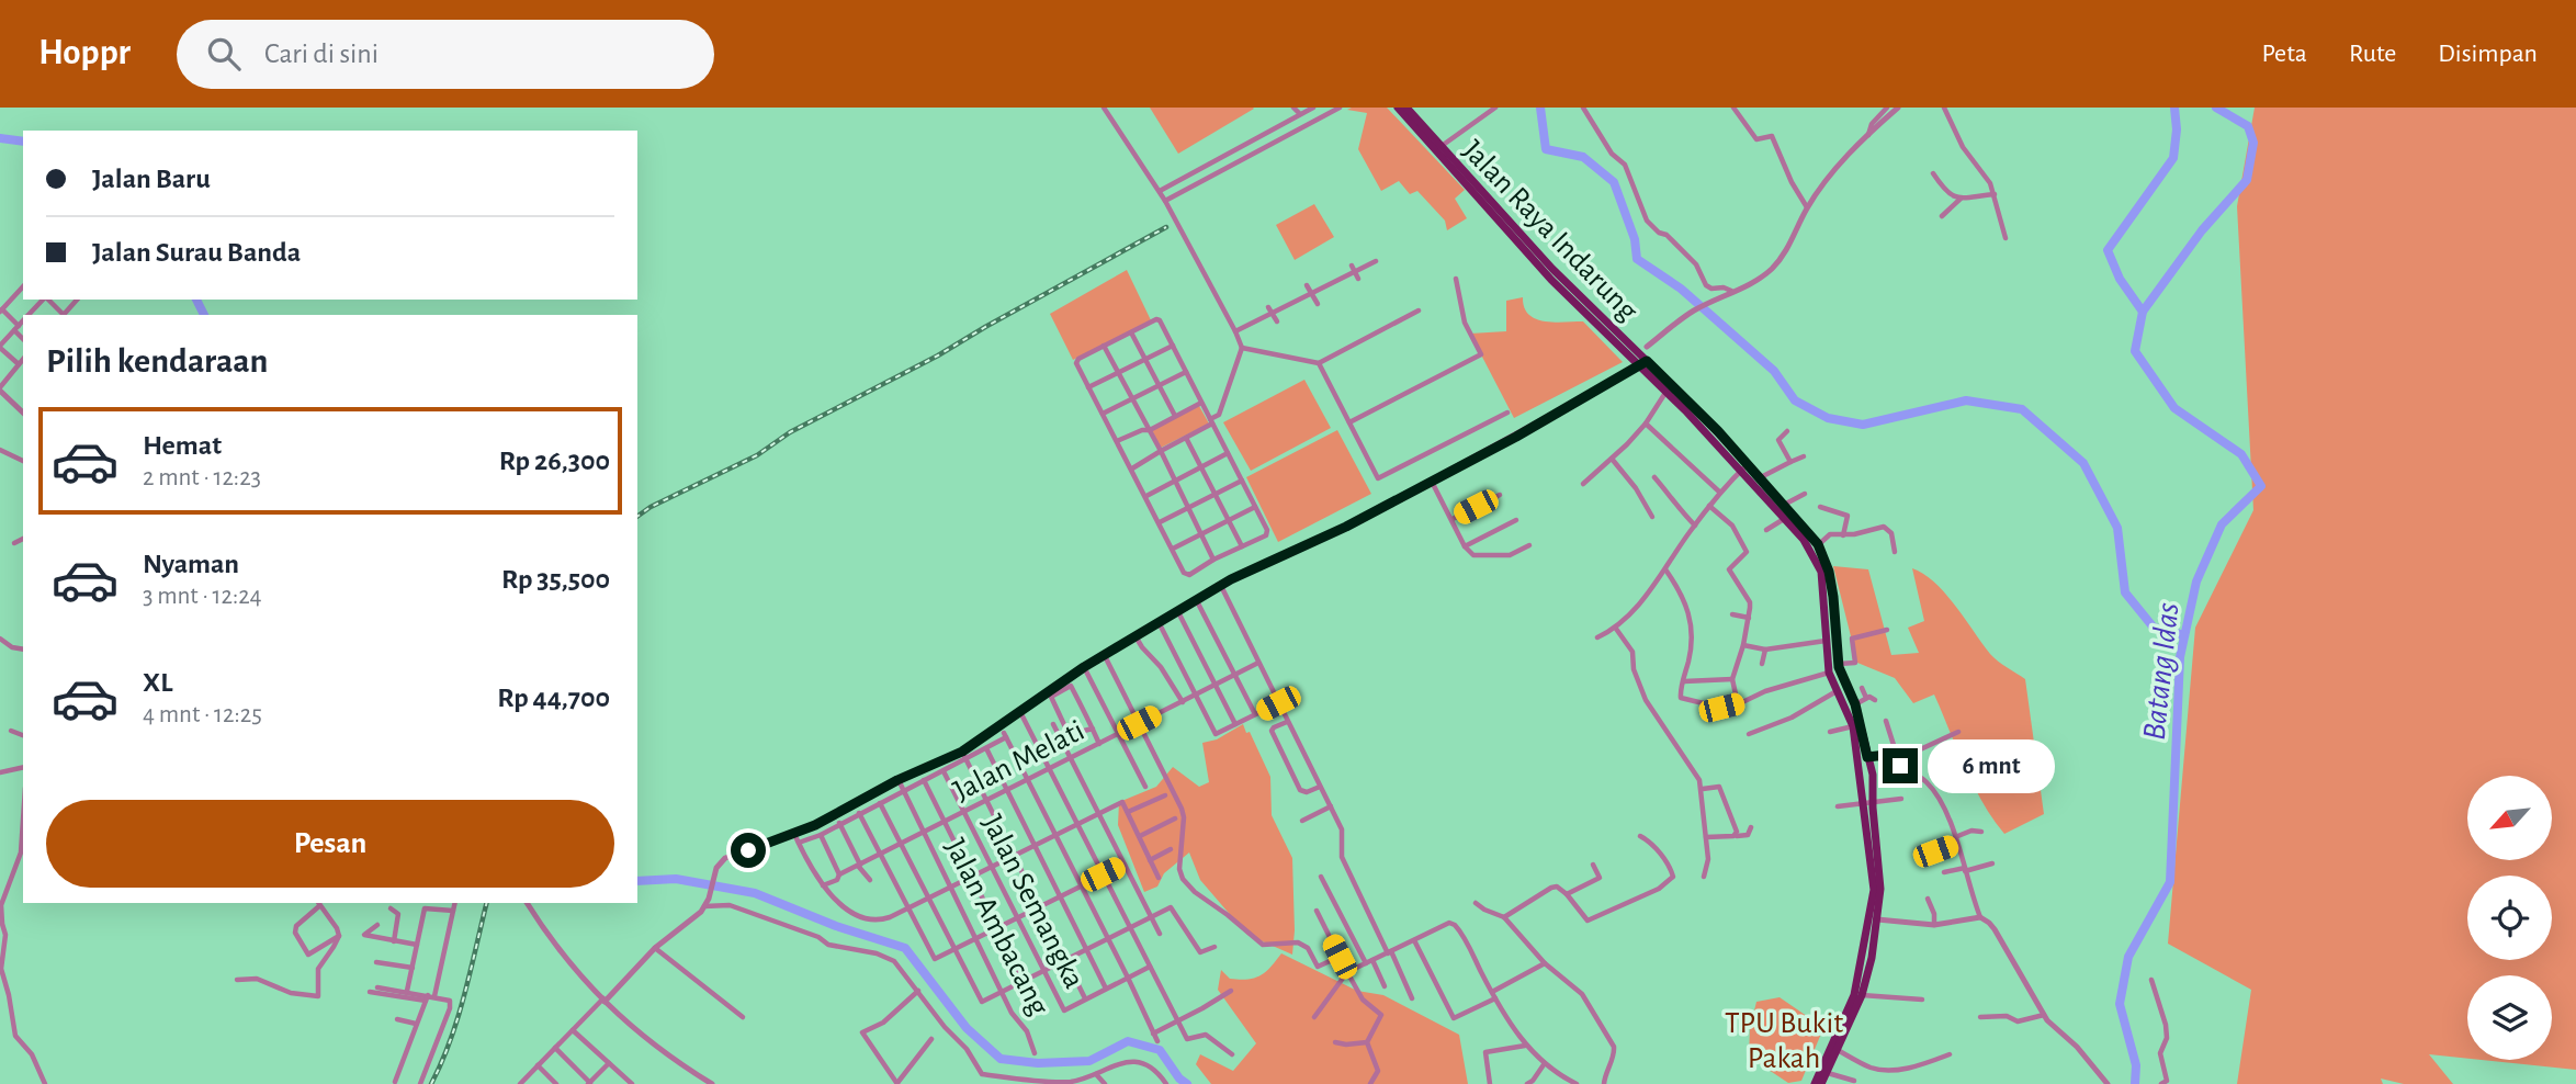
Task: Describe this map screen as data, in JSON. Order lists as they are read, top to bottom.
{
  "streets": {
    "highway": ["Jalan Raya Indarung"],
    "street": ["Jalan Melati", "Jalan Semangka", "Jalan Ambacang"]
  },
  "crossings": [
    ["Jalan Melati", "Jalan Semangka"],
    ["Jalan Melati", "Jalan Ambacang"]
  ],
  "water": ["Batang Idas"],
  "parks": ["TPU Bukit Pakah"],
  "north": "bottom left",
  "page": {
    "header": "Hoppr",
    "search": "Cari di sini",
    "nav": ["Peta", "Rute", "Disimpan"],
    "banner": ["Jalan Baru", "Jalan Surau Banda"],
    "heading": "Pilih kendaraan",
    "list": [
      {
        "name": "Hemat",
        "note": "2 mnt · 12:23",
        "value": "Rp 26,300"
      },
      {
        "name": "Nyaman",
        "note": "3 mnt · 12:24",
        "value": "Rp 35,500"
      },
      {
        "name": "XL",
        "note": "4 mnt · 12:25",
        "value": "Rp 44,700"
      }
    ],
    "bubble": "6 mnt",
    "buttons": "Pesan"
  }
}
